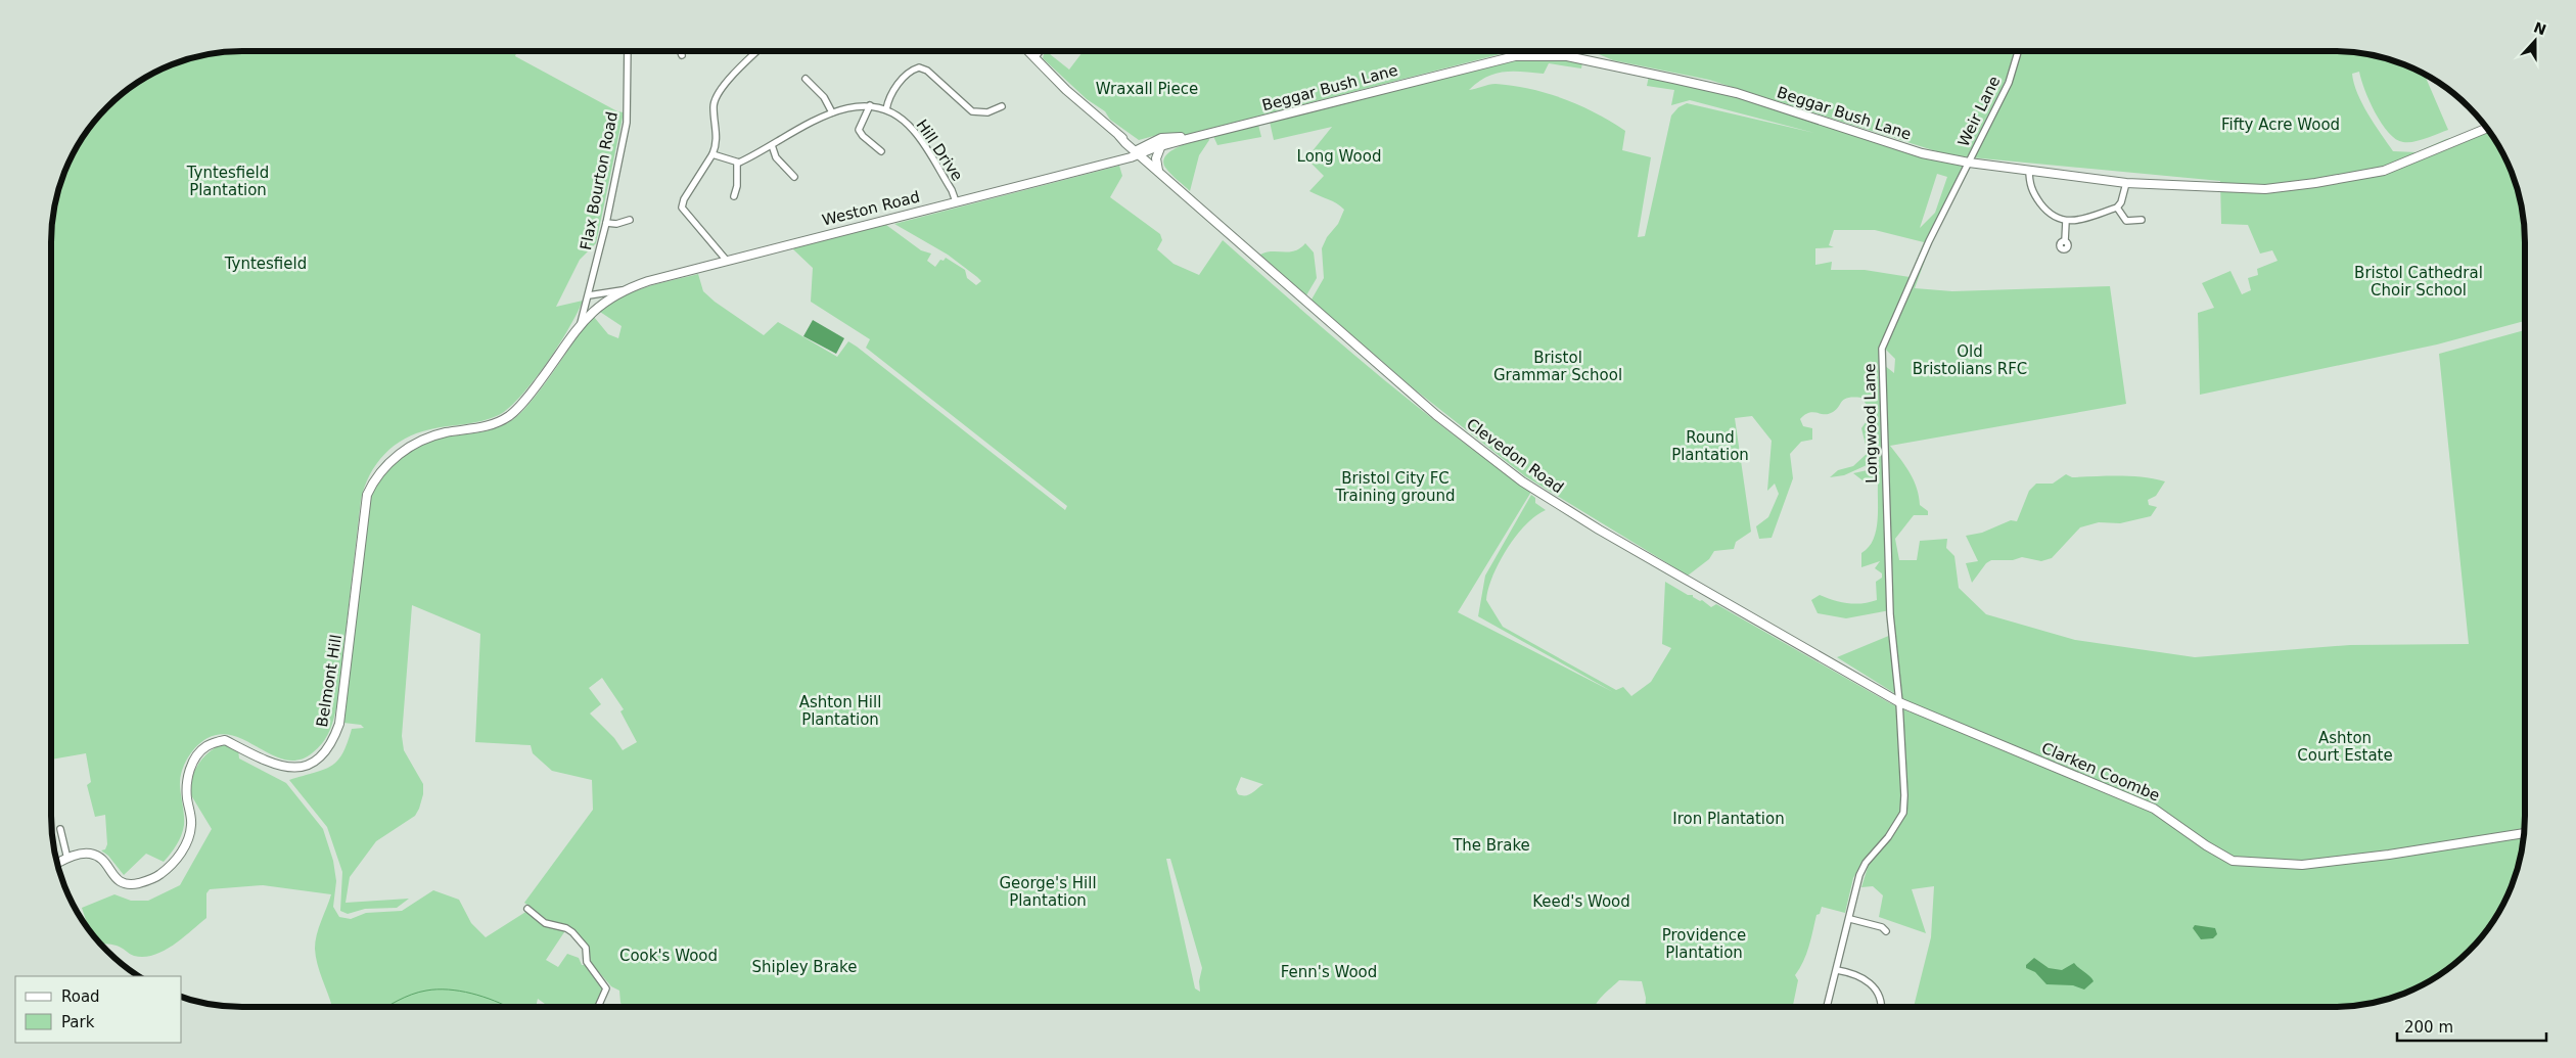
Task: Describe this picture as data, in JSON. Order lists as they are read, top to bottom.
{
  "streets": {
    "main road": [
      "Beggar Bush Lane",
      "Weston Road",
      "Clevedon Road",
      "Belmont Hill",
      "Clarken Coombe"
    ],
    "street": [
      "Weir Lane",
      "Hill Drive",
      "Flax Bourton Road",
      "Longwood Lane"
    ]
  },
  "crossings": [
    ["Beggar Bush Lane", "Weir Lane"],
    ["Beggar Bush Lane", "Weston Road"],
    ["Beggar Bush Lane", "Longwood Lane"],
    ["Beggar Bush Lane", "Clevedon Road"],
    ["Weir Lane", "Longwood Lane"],
    ["Hill Drive", "Weston Road"],
    ["Flax Bourton Road", "Weston Road"],
    ["Flax Bourton Road", "Belmont Hill"],
    ["Weston Road", "Clevedon Road"],
    ["Weston Road", "Belmont Hill"],
    ["Longwood Lane", "Clevedon Road"],
    ["Longwood Lane", "Clarken Coombe"],
    ["Clevedon Road", "Clarken Coombe"]
  ],
  "parks": [
    "Wraxall Piece",
    "Fifty Acre Wood",
    "Long Wood",
    "Tyntesfield Plantation",
    "Tyntesfield",
    "Bristol Cathedral Choir School",
    "Old Bristolians RFC",
    "Bristol Grammar School",
    "Round Plantation",
    "Bristol City FC Training ground",
    "Ashton Hill Plantation",
    "Ashton Court Estate",
    "Iron Plantation",
    "The Brake",
    "George's Hill Plantation",
    "Keed's Wood",
    "Providence Plantation",
    "Cook's Wood",
    "Shipley Brake",
    "Fenn's Wood"
  ],
  "legend": ["Road", "Park"],
  "scale_bar": "200 m",
  "north": "top"
}
